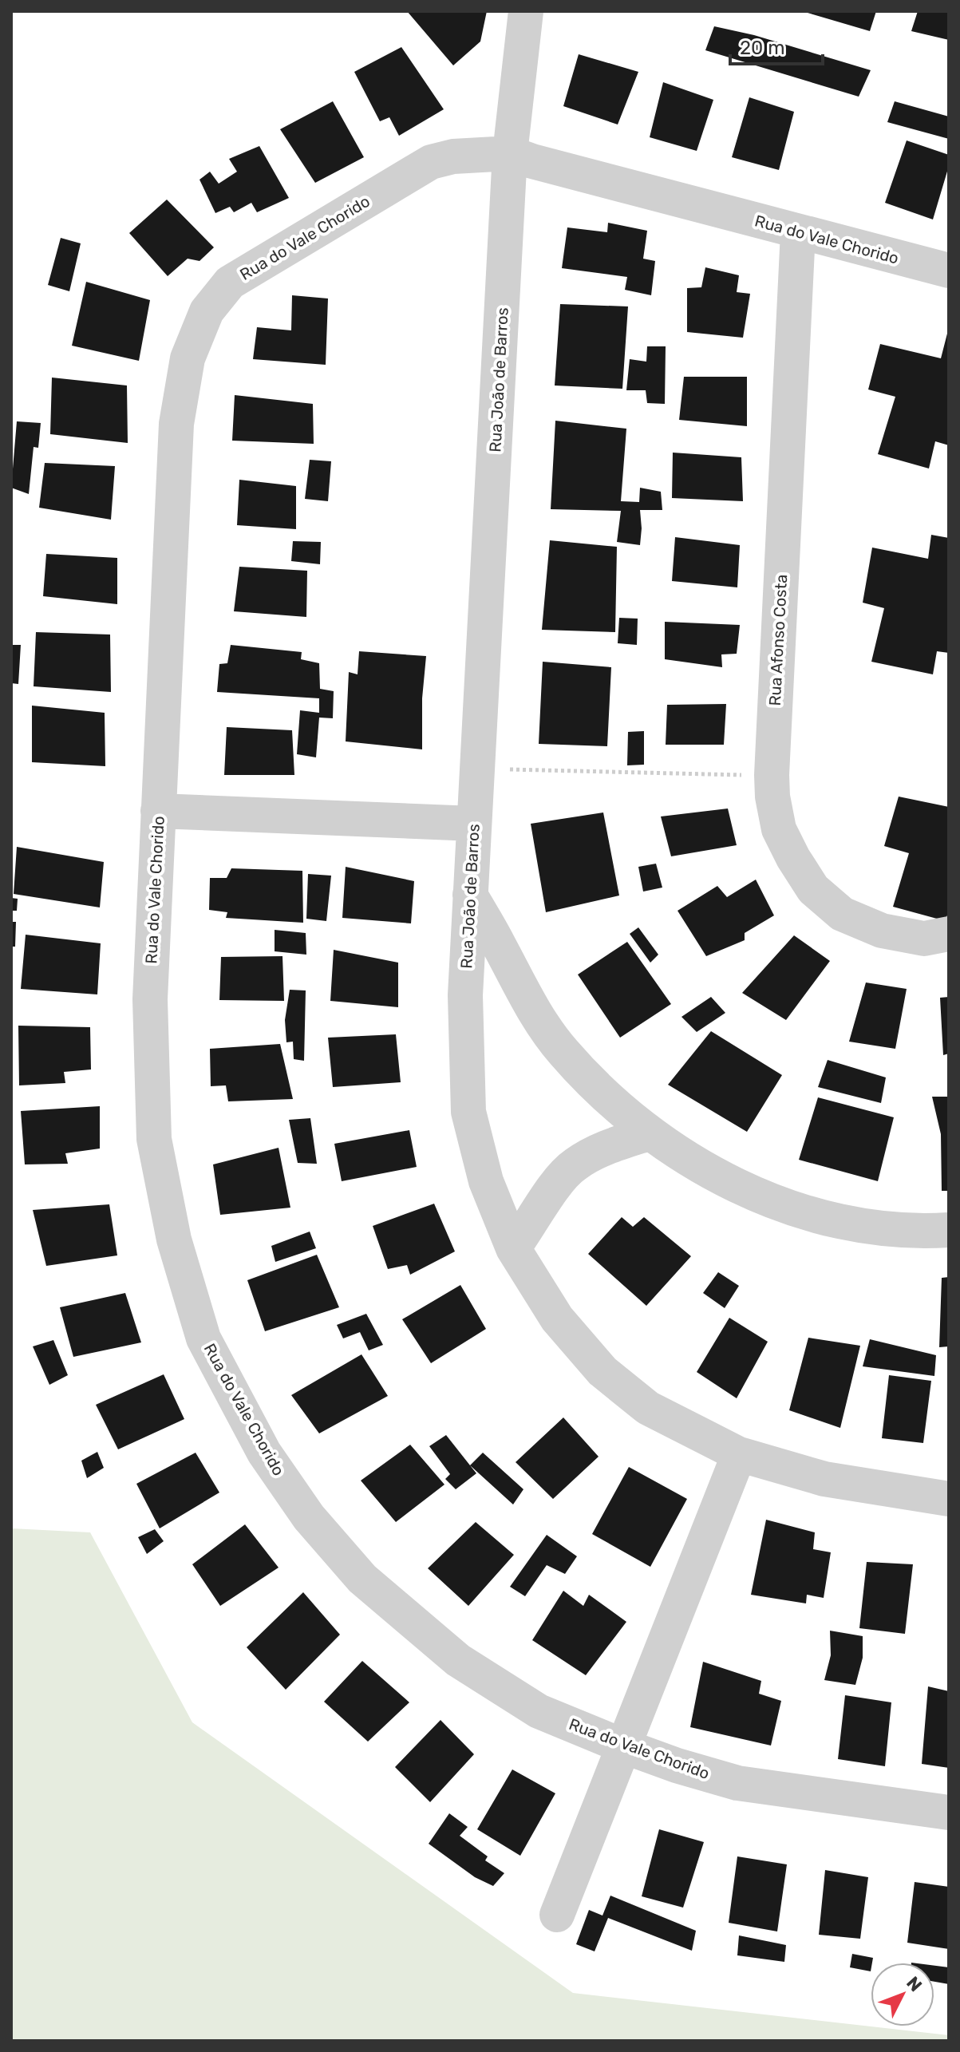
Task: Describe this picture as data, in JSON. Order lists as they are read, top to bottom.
{
  "streets": {
    "street": ["Rua do Vale Chorido", "Rua João de Barros", "Rua Afonso Costa"]
  },
  "crossings": [
    ["Rua do Vale Chorido", "Rua João de Barros"],
    ["Rua do Vale Chorido", "Rua Afonso Costa"]
  ],
  "scale_bar": "20 m",
  "north": "top right"
}
